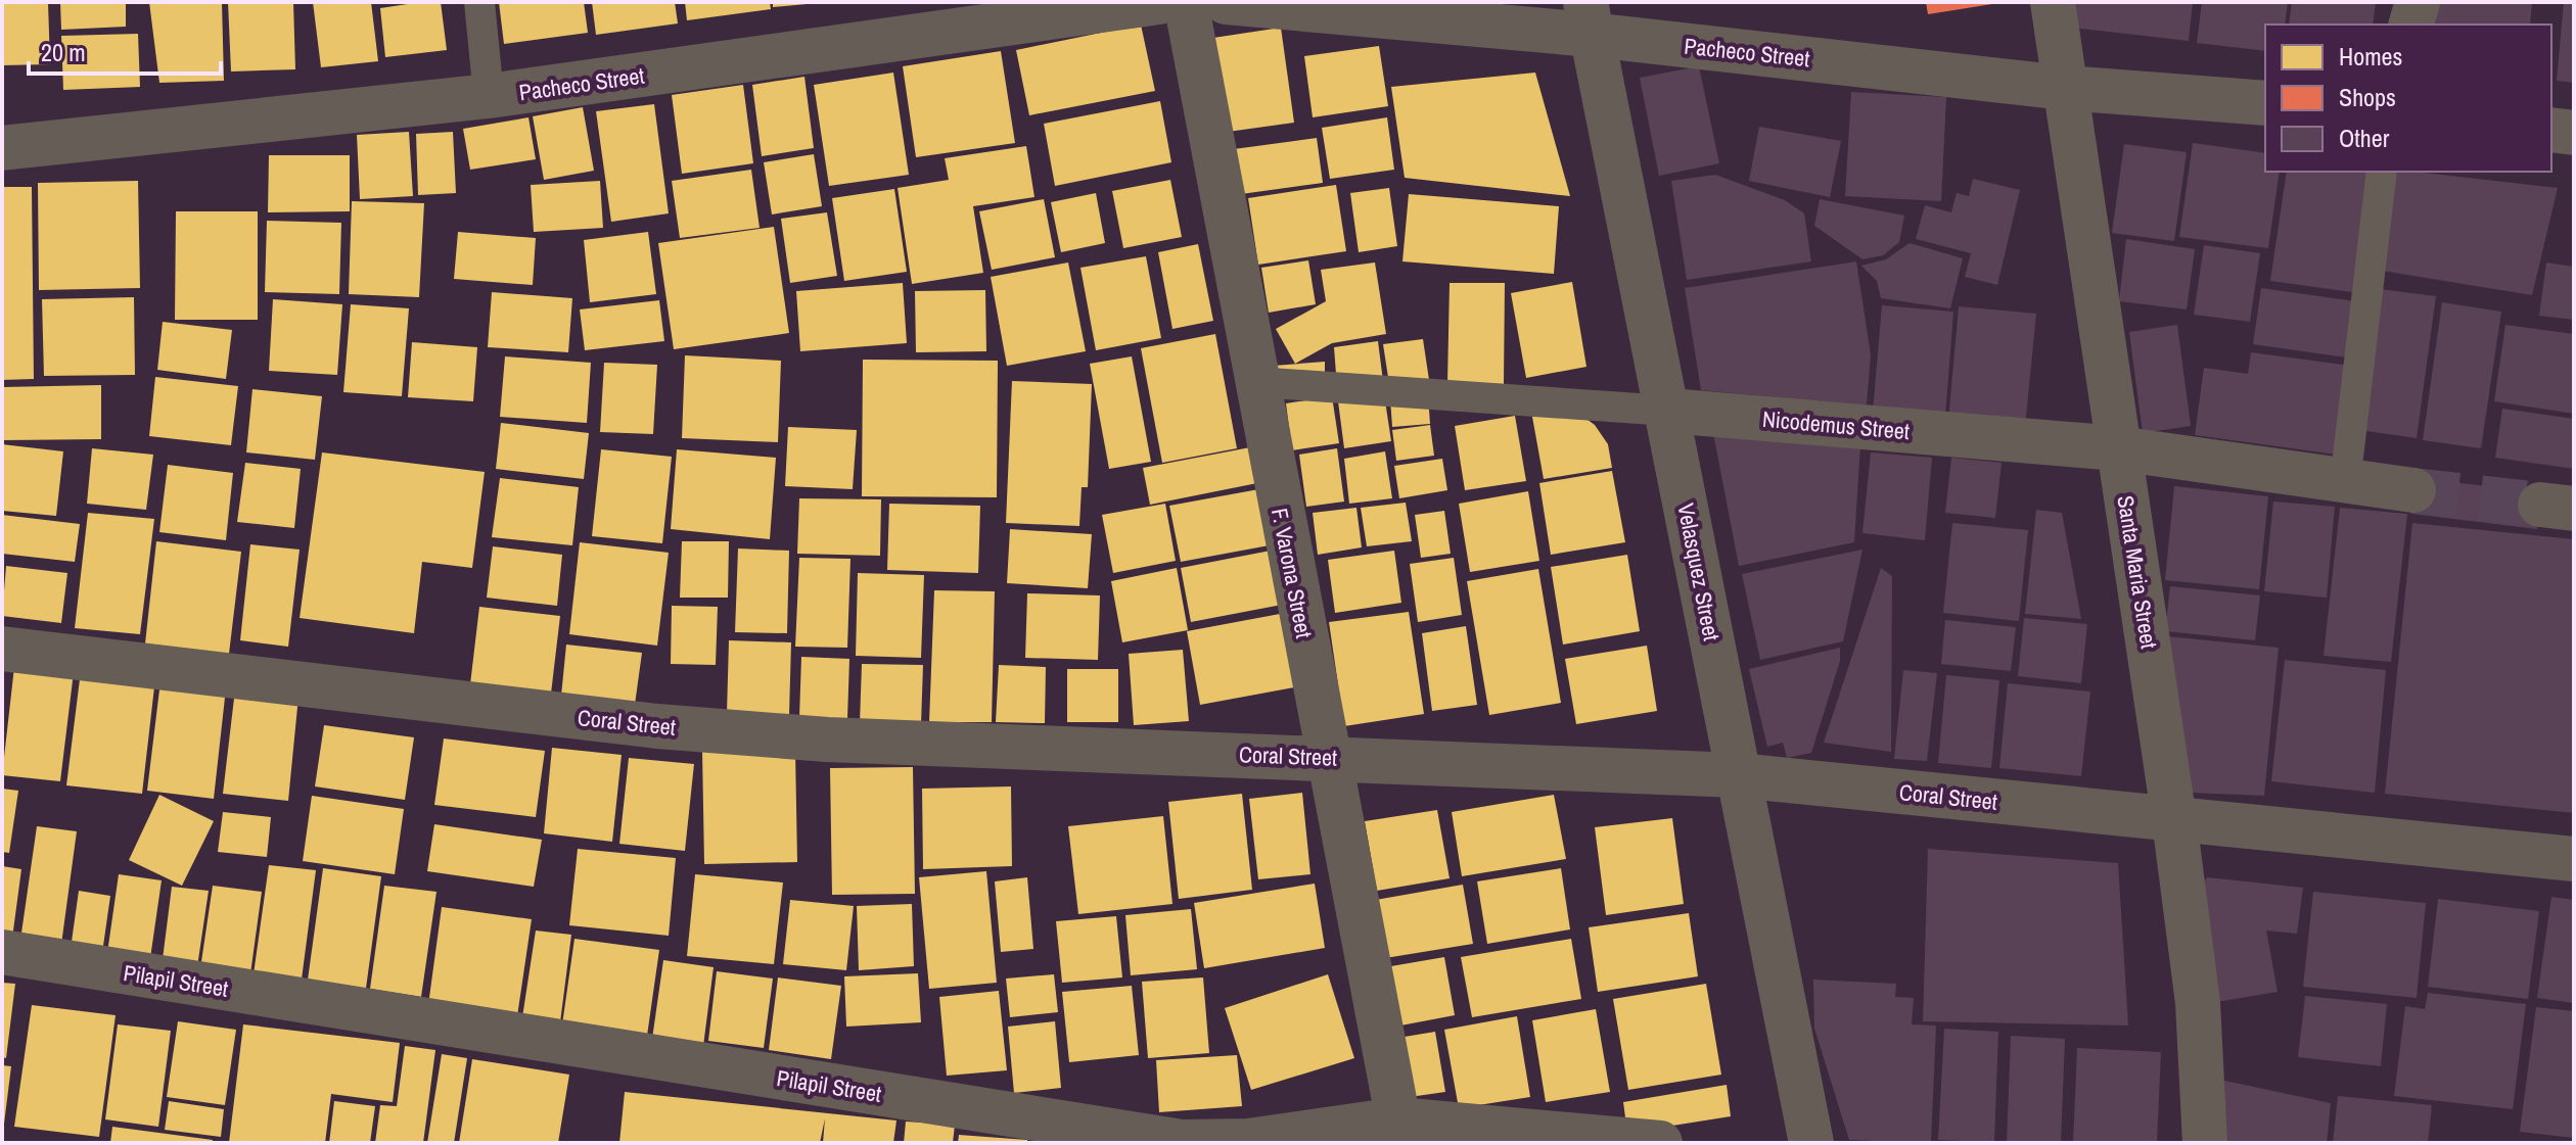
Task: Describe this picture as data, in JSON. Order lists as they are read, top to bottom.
{
  "streets": {
    "street": [
      "Pacheco Street",
      "Nicodemus Street",
      "Velasquez Street",
      "Santa Maria Street",
      "F. Varona Street",
      "Coral Street",
      "Pilapil Street"
    ]
  },
  "crossings": [
    ["Pacheco Street", "Velasquez Street"],
    ["Pacheco Street", "Santa Maria Street"],
    ["Nicodemus Street", "Velasquez Street"],
    ["Nicodemus Street", "Santa Maria Street"],
    ["Nicodemus Street", "F. Varona Street"],
    ["Velasquez Street", "Coral Street"],
    ["Santa Maria Street", "Coral Street"],
    ["F. Varona Street", "Coral Street"],
    ["F. Varona Street", "Pilapil Street"]
  ],
  "legend": ["Homes", "Shops", "Other"],
  "scale_bar": "20 m"
}
